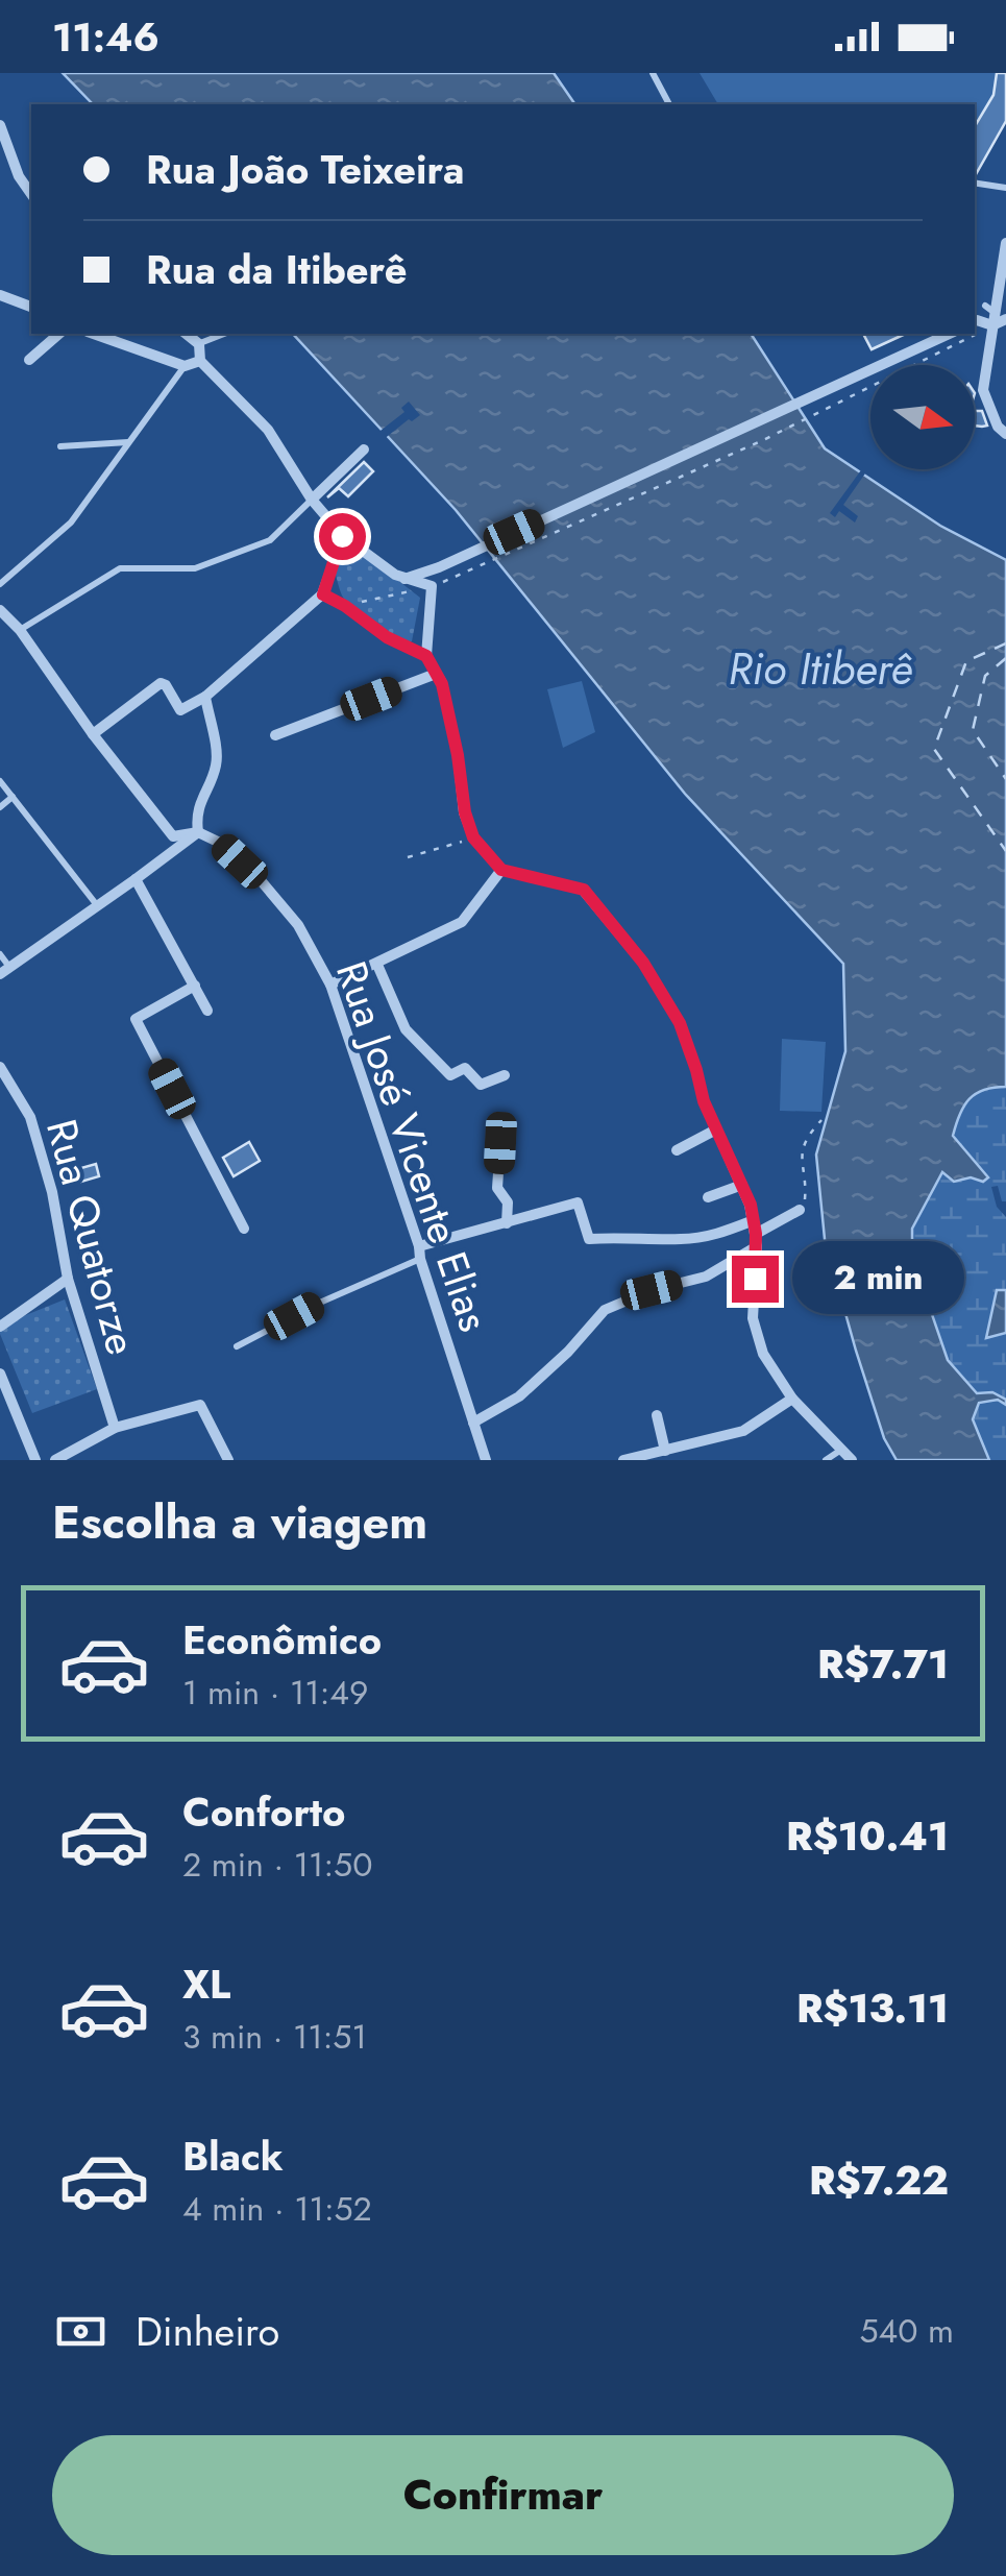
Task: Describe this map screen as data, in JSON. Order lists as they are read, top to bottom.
{
  "streets": {
    "street": ["Rua José Vicente Elias", "Rua Quatorze"]
  },
  "water": ["Rio Itiberê"],
  "north": "right",
  "page": {
    "status": "11:46",
    "banner": ["Rua João Teixeira", "Rua da Itiberê"],
    "bubble": "2 min",
    "heading": "Escolha a viagem",
    "list": [
      {
        "name": "Econômico",
        "note": "1 min · 11:49",
        "value": "R$7.71"
      },
      {
        "name": "Conforto",
        "note": "2 min · 11:50",
        "value": "R$10.41"
      },
      {
        "name": "XL",
        "note": "3 min · 11:51",
        "value": "R$13.11"
      },
      {
        "name": "Black",
        "note": "4 min · 11:52",
        "value": "R$7.22"
      }
    ],
    "pay": ["Dinheiro", "540 m"],
    "buttons": "Confirmar"
  }
}
